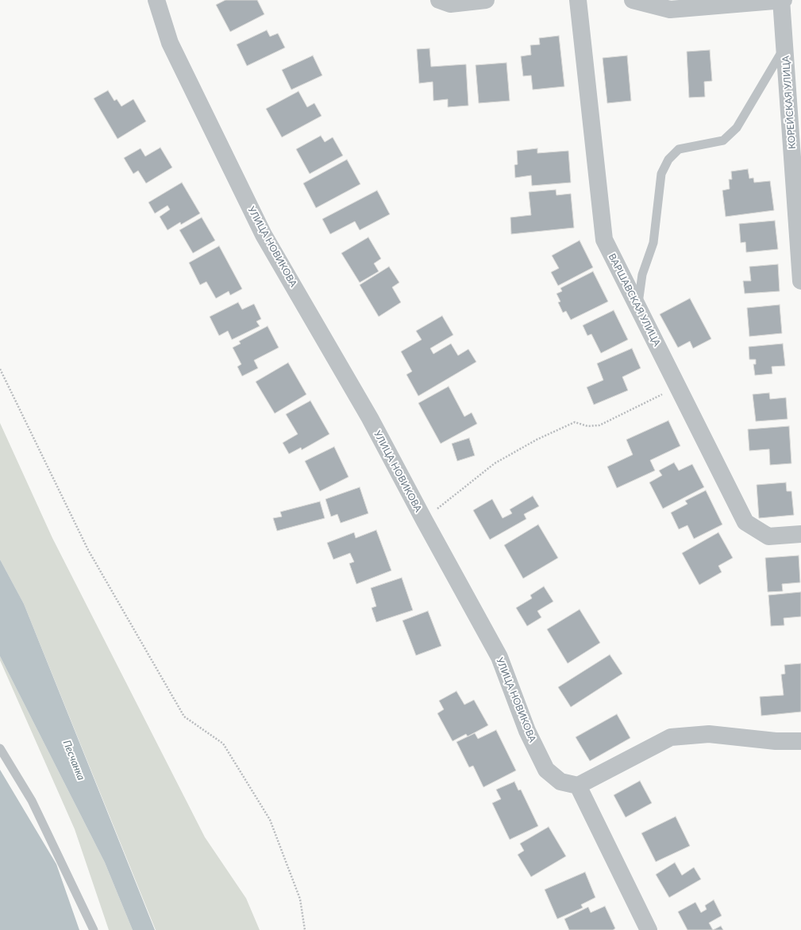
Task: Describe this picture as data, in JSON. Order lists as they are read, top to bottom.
{
  "streets": {
    "street": ["КОРЕЙСКАЯ УЛИЦА", "УЛИЦА НОВИКОВА", "ВАРШАВСКАЯ УЛИЦА"]
  },
  "water": ["Песчанка"]
}
